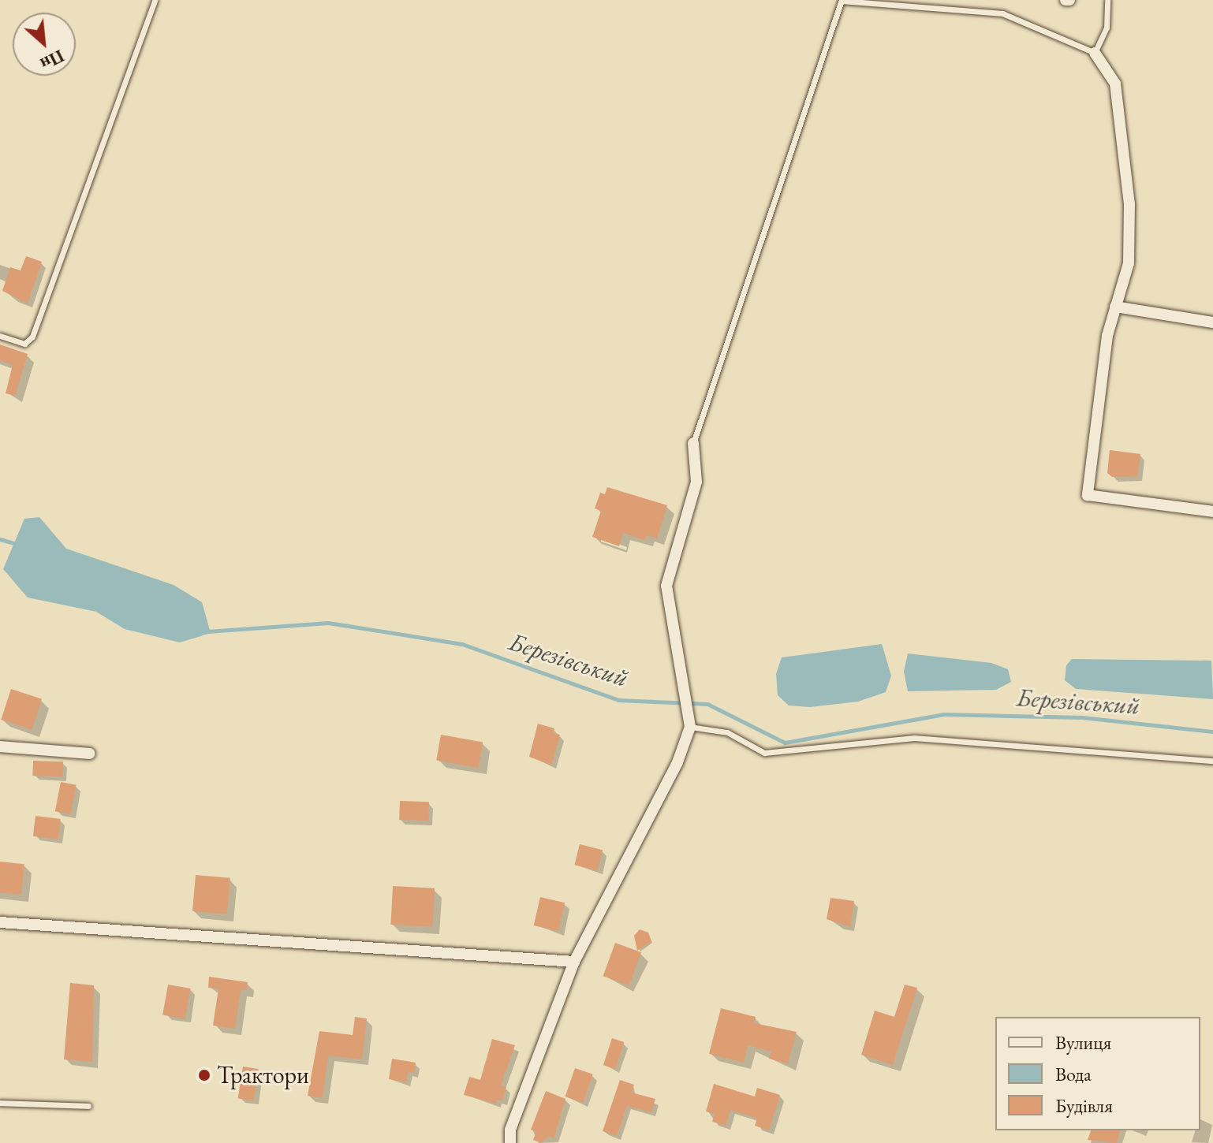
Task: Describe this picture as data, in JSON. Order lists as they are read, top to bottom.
{
  "water": ["Березівський"],
  "places": ["Трактори"],
  "legend": ["Вулиця", "Вода", "Будівля"],
  "north": "bottom right"
}
